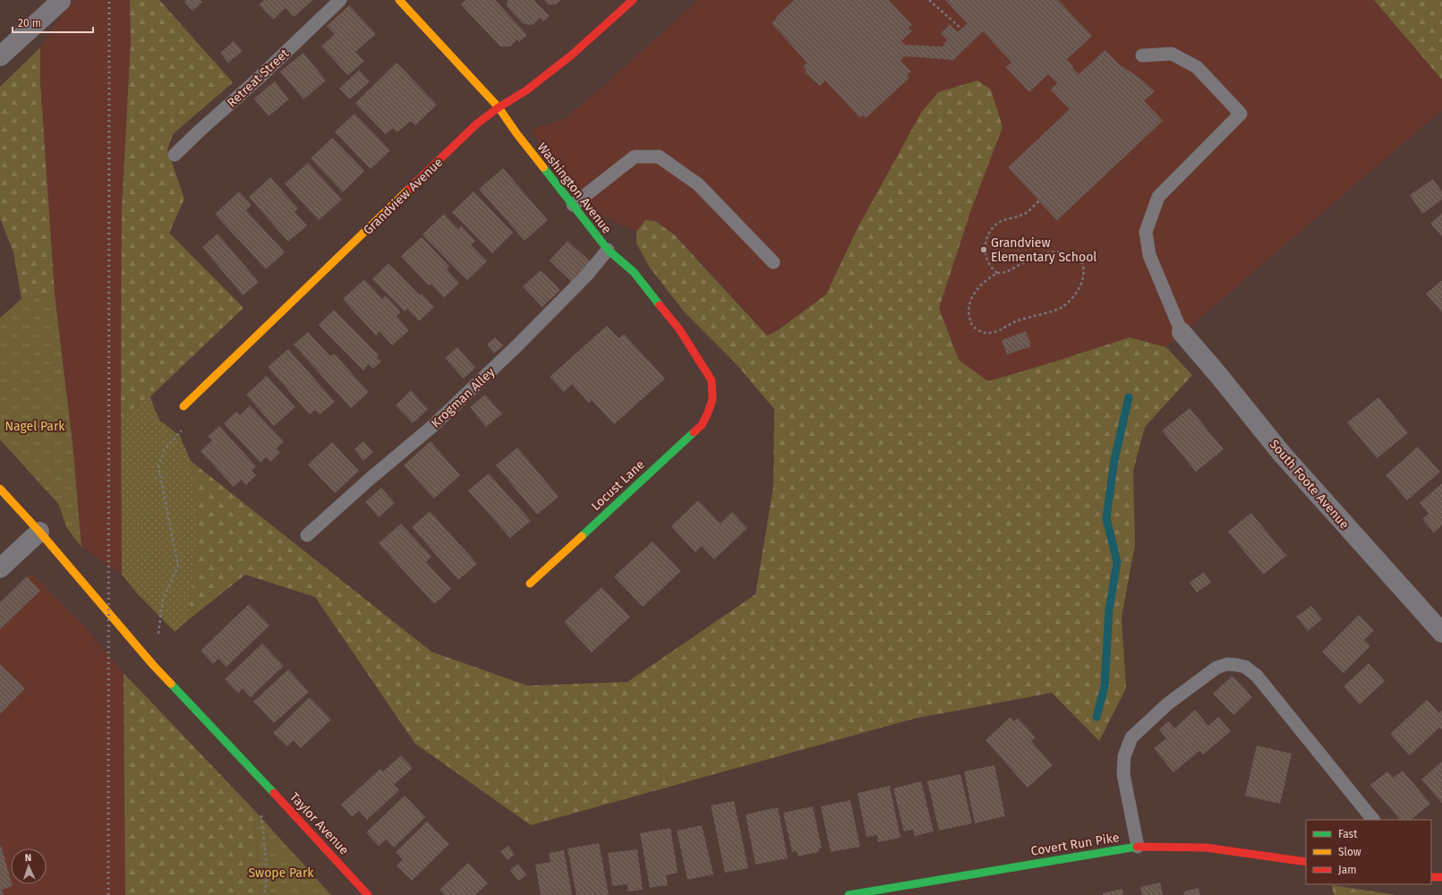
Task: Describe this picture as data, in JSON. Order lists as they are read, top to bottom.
{
  "streets": {
    "street": [
      "Washington Avenue",
      "Grandview Avenue",
      "South Foote Avenue",
      "Locust Lane",
      "Taylor Avenue",
      "Covert Run Pike"
    ],
    "lane": ["Retreat Street", "Krogman Alley"]
  },
  "crossings": [
    ["Washington Avenue", "Grandview Avenue"],
    ["Washington Avenue", "Krogman Alley"],
    ["Washington Avenue", "Locust Lane"]
  ],
  "parks": ["Nagel Park", "Swope Park"],
  "places": ["Grandview Elementary School"],
  "legend": ["Fast", "Slow", "Jam"],
  "scale_bar": "20 m",
  "north": "top"
}
